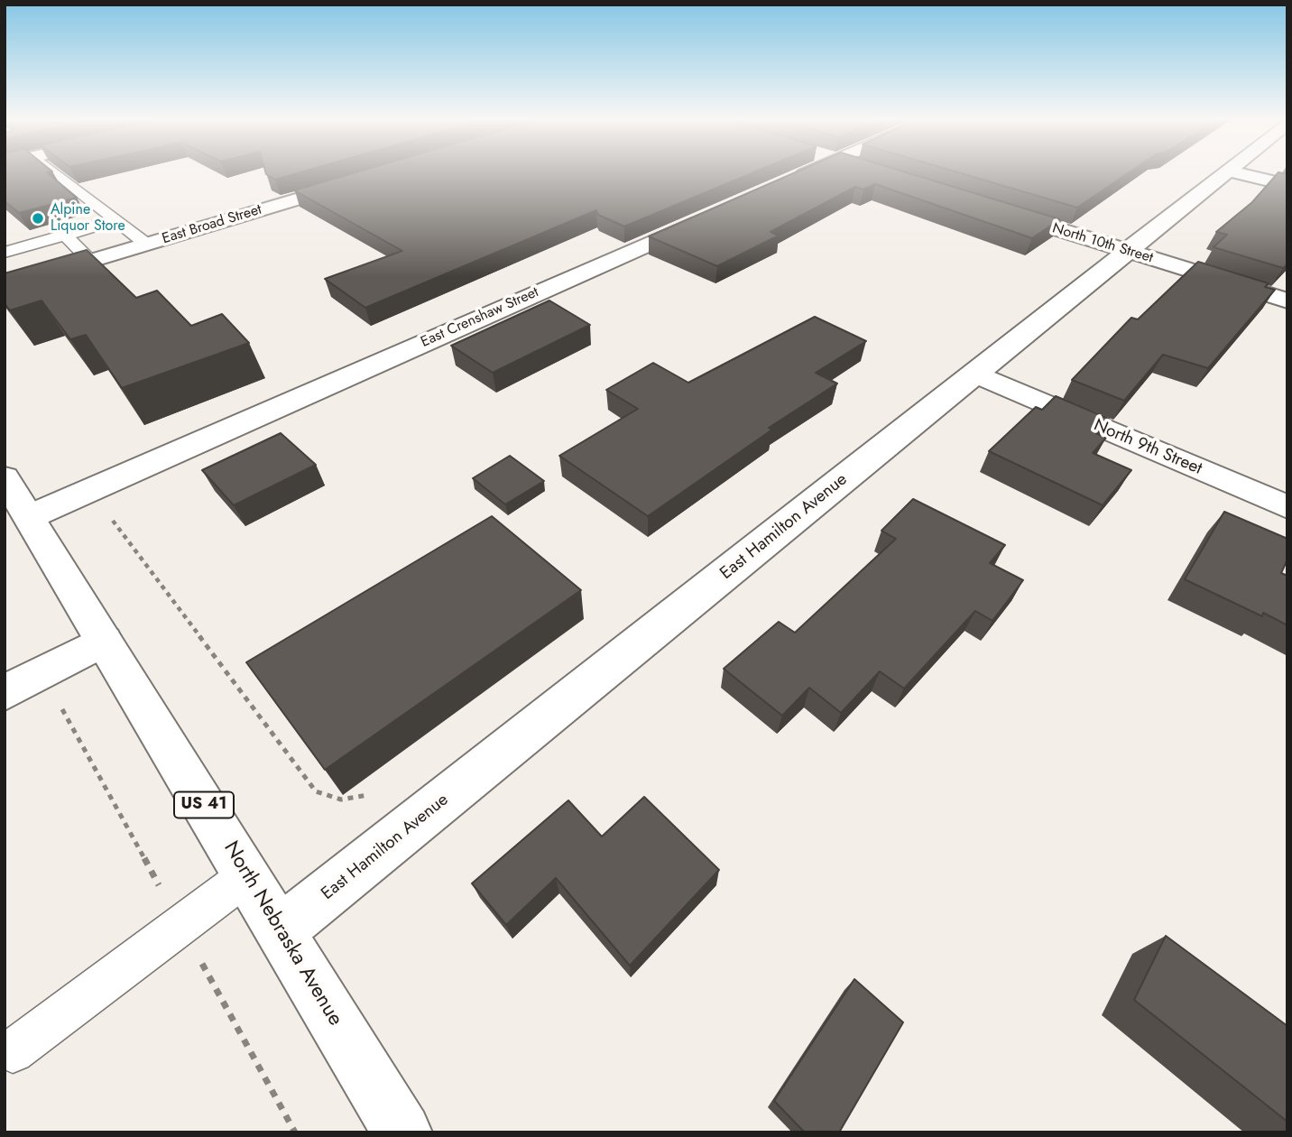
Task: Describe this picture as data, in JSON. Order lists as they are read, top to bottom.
{
  "streets": {
    "street": [
      "East Broad Street",
      "North 10th Street",
      "East Crenshaw Street",
      "North 9th Street",
      "East Hamilton Avenue",
      "US 41",
      "North Nebraska Avenue"
    ]
  },
  "crossings": [
    ["North 10th Street", "East Hamilton Avenue"],
    ["East Crenshaw Street", "North Nebraska Avenue"],
    ["North 9th Street", "East Hamilton Avenue"],
    ["East Hamilton Avenue", "North Nebraska Avenue"]
  ],
  "places": ["Alpine Liquor Store"]
}
